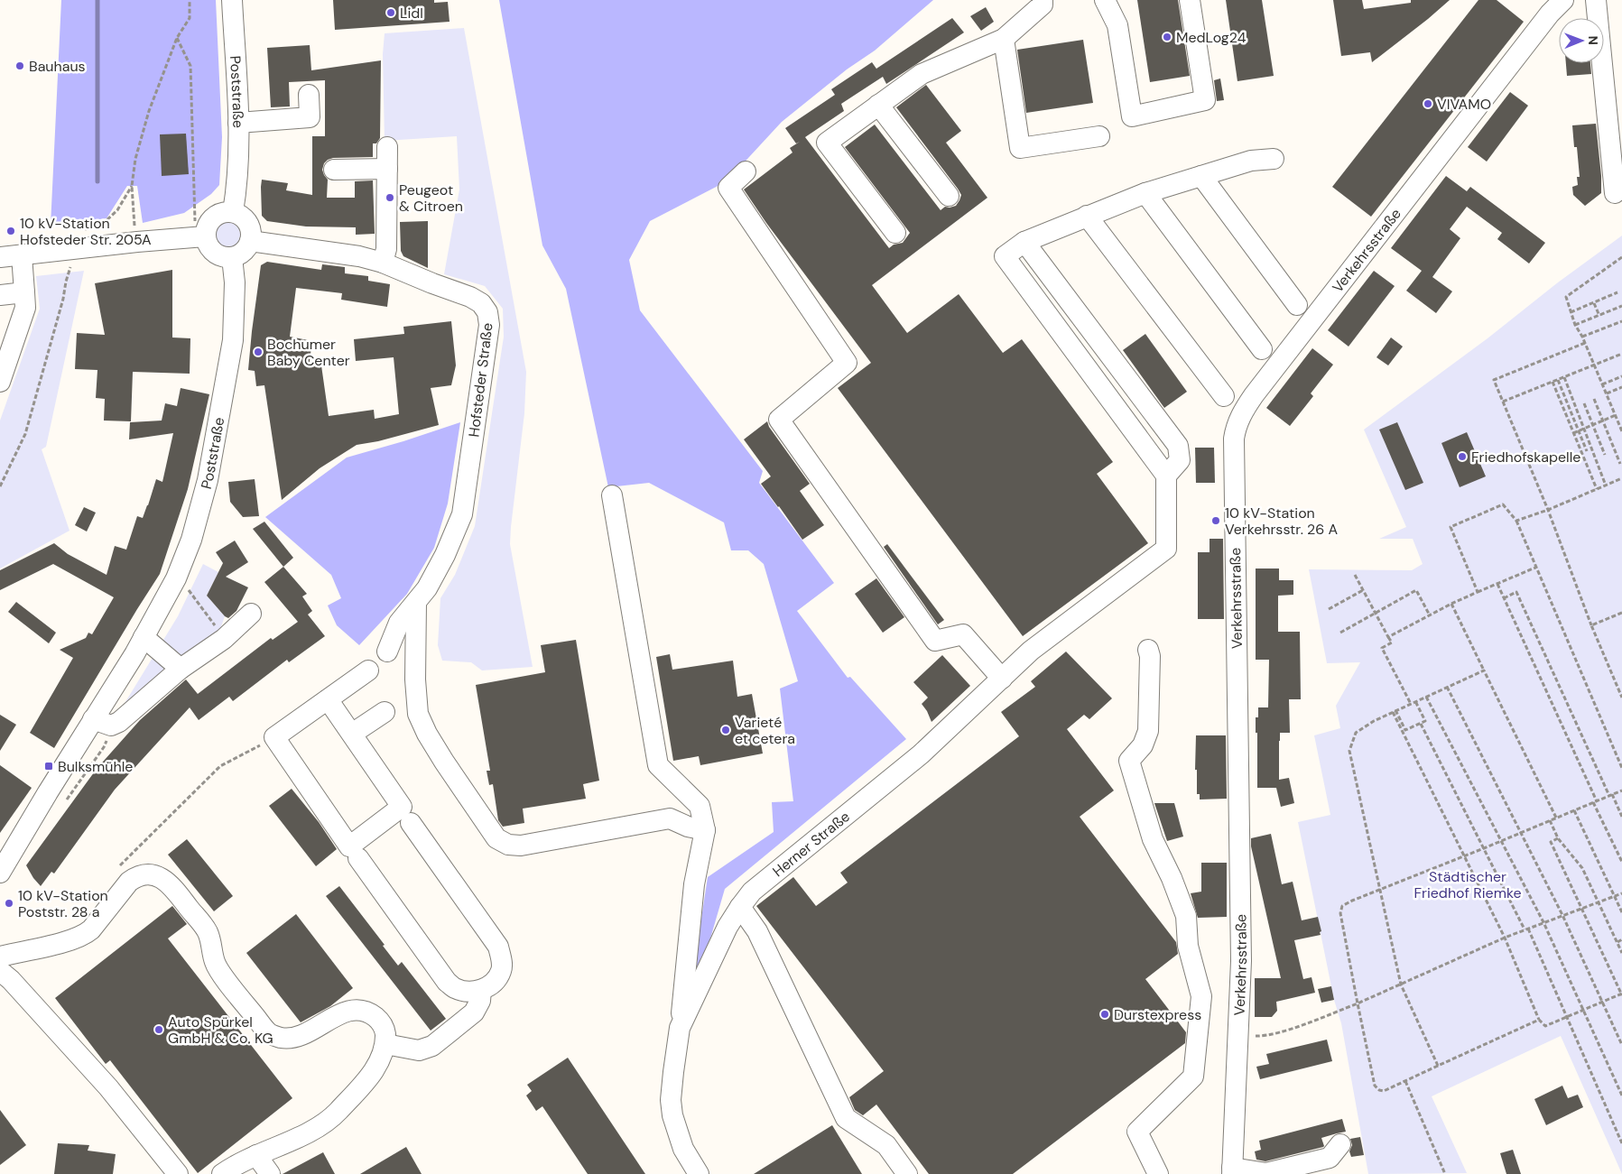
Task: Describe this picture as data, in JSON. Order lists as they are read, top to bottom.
{
  "streets": {
    "street": [
      "Poststraße",
      "Verkehrsstraße",
      "Hofsteder Straße",
      "Herner Straße"
    ]
  },
  "crossings": [
    ["Poststraße", "Hofsteder Straße"]
  ],
  "parks": ["Städtischer Friedhof Riemke"],
  "places": {
    "other": [
      "Lidl",
      "MedLog24",
      "Bauhaus",
      "VIVAMO",
      "Peugeot & Citroen",
      "10 kV-Station Hofsteder Str. 205A",
      "Bochumer Baby Center",
      "Friedhofskapelle",
      "10 kV-Station Verkehrsstr. 26 A",
      "Varieté et cetera",
      "10 kV-Station Poststr. 28 a",
      "Durstexpress",
      "Auto Spürkel GmbH & Co. KG"
    ],
    "transit": ["Bulksmühle"]
  },
  "north": "right"
}
